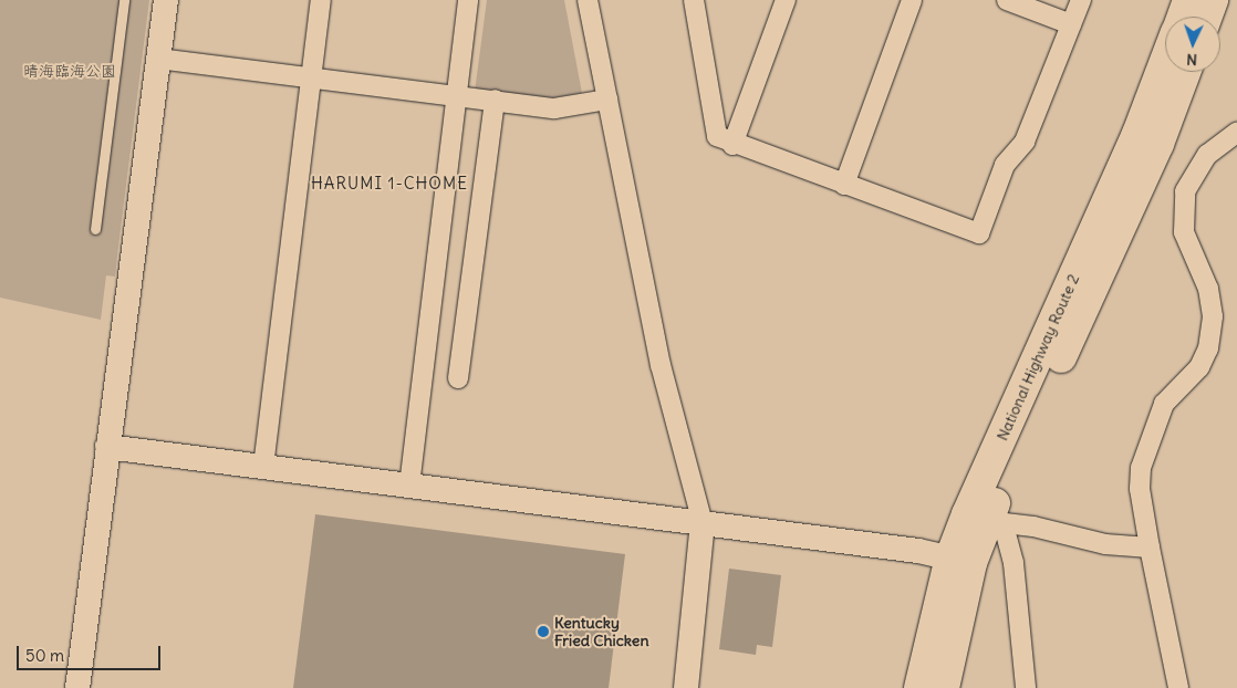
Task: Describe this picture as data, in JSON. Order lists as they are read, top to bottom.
{
  "streets": {
    "highway": ["National Highway Route 2"]
  },
  "districts": ["HARUMI 1-CHOME"],
  "parks": ["晴海臨海公園"],
  "places": ["Kentucky Fried Chicken"],
  "scale_bar": "50 m",
  "north": "bottom"
}
